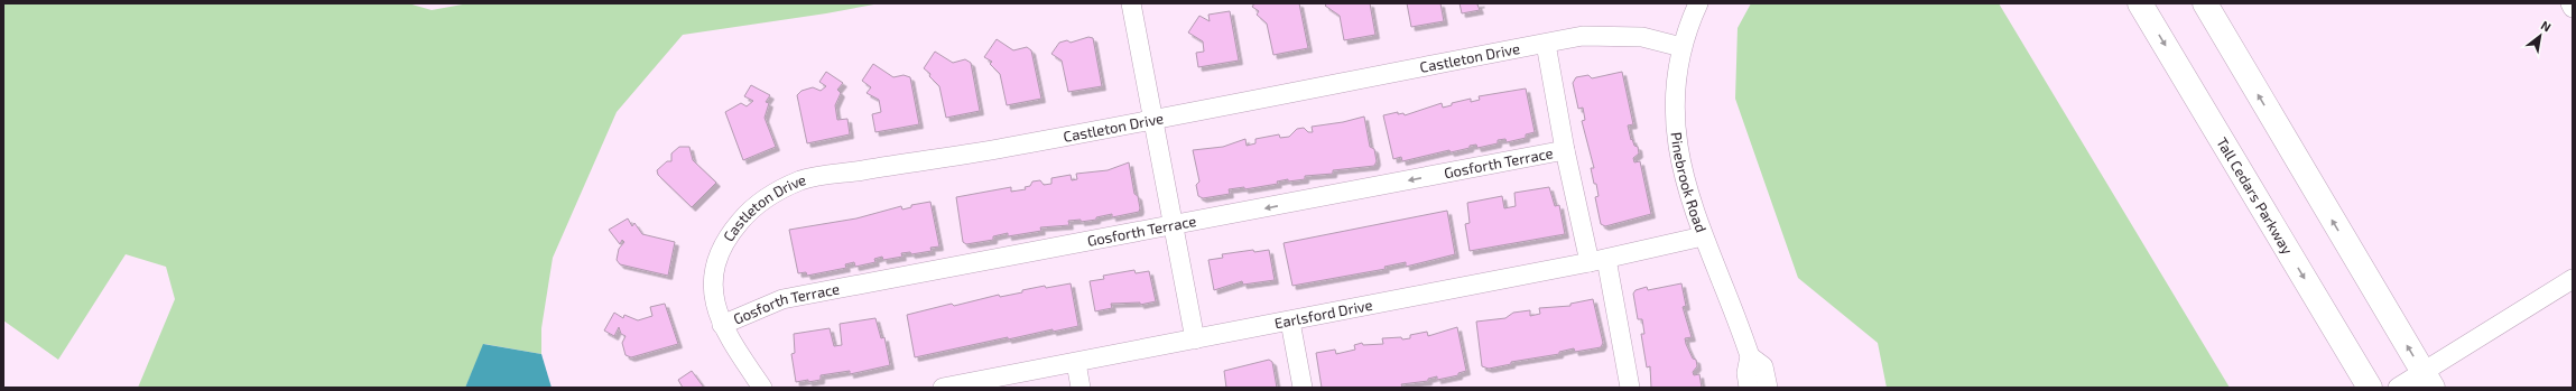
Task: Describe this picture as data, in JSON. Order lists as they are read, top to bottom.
{
  "streets": {
    "main road": ["Tall Cedars Parkway"],
    "street": [
      "Castleton Drive",
      "Gosforth Terrace",
      "Pinebrook Road",
      "Earlsford Drive"
    ]
  },
  "crossings": [
    ["Castleton Drive", "Gosforth Terrace"],
    ["Castleton Drive", "Pinebrook Road"],
    ["Gosforth Terrace", "Earlsford Drive"],
    ["Pinebrook Road", "Earlsford Drive"]
  ],
  "north": "top right"
}
